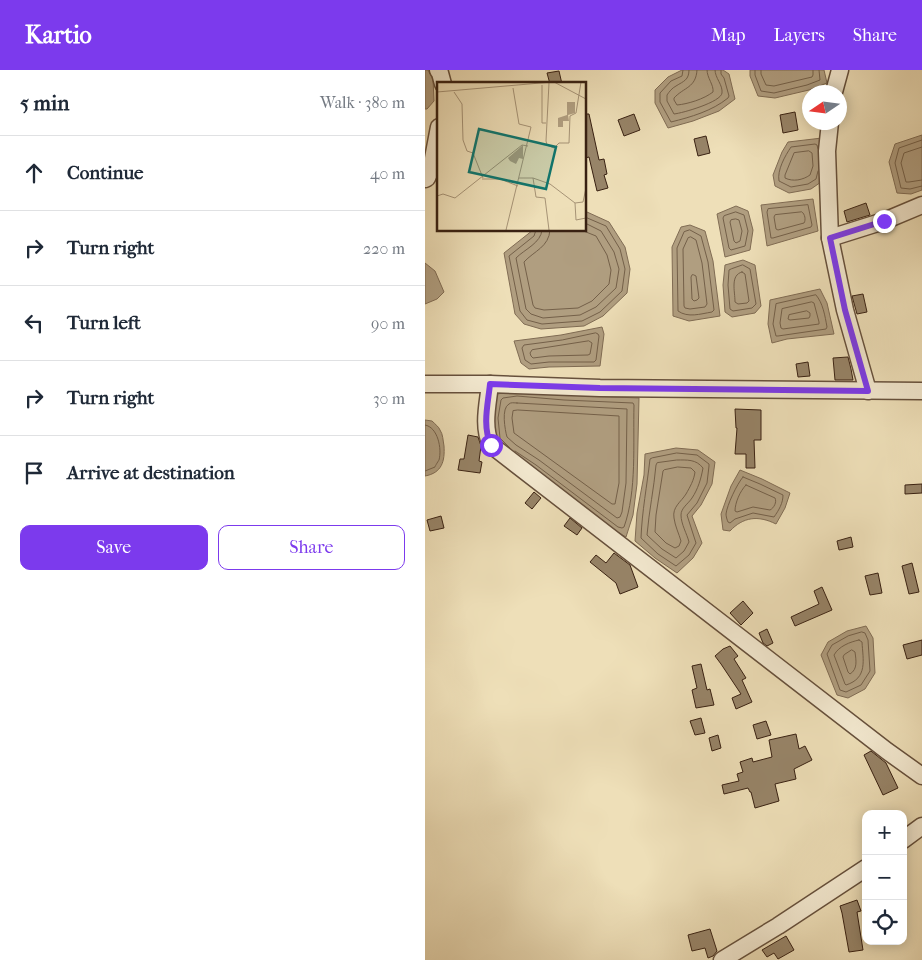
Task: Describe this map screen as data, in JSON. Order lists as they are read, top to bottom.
{
  "north": "left",
  "page": {
    "header": "Kartio",
    "nav": ["Map", "Layers", "Share"],
    "heading": ["5 min", "Walk · 380 m"],
    "list": [
      ["Continue", "40 m"],
      ["Turn right", "220 m"],
      ["Turn left", "90 m"],
      ["Turn right", "30 m"],
      "Arrive at destination"
    ],
    "buttons": ["Save", "Share"],
    "map_buttons": ["+", "−"]
  }
}
